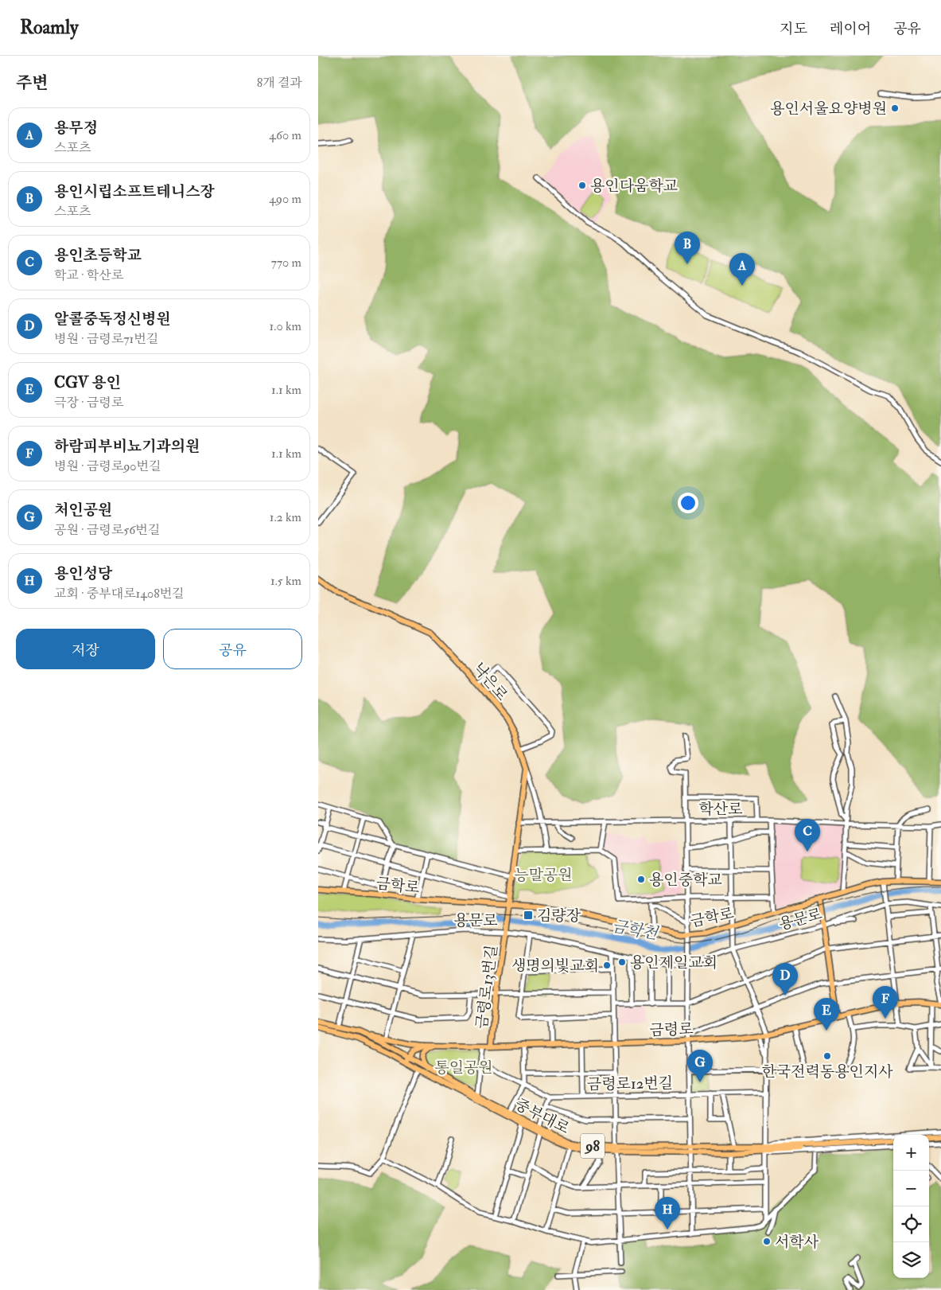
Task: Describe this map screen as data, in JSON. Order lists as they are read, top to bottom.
{
  "streets": {
    "main road": [
      "낙은로",
      "금학로",
      "금령로13번길",
      "금령로",
      "중부대로",
      "98"
    ],
    "street": ["학산로", "용문로", "금령로12번길"]
  },
  "crossings": [
    ["낙은로", "학산로"],
    ["낙은로", "금학로"],
    ["낙은로", "금령로13번길"],
    ["금학로", "금령로13번길"],
    ["용문로", "금령로13번길"],
    ["금령로13번길", "금령로"],
    ["금령로", "중부대로"]
  ],
  "water": ["금학천"],
  "parks": ["능말공원", "통일공원"],
  "places": {
    "other": [
      "용인서울요양병원",
      "용인다움학교",
      "용인중학교",
      "용인제일교회",
      "생명의빛교회",
      "한국전력동용인지사",
      "서학사"
    ],
    "transit": ["김량장"]
  },
  "page": {
    "header": "Roamly",
    "nav": ["지도", "레이어", "공유"],
    "heading": ["주변", "8개 결과"],
    "list": [
      {
        "mark": "A",
        "name": "용무정",
        "note": "스포츠",
        "value": "460 m"
      },
      {
        "mark": "B",
        "name": "용인시립소프트테니스장",
        "note": "스포츠",
        "value": "490 m"
      },
      {
        "mark": "C",
        "name": "용인초등학교",
        "note": "학교 · 학산로",
        "value": "770 m"
      },
      {
        "mark": "D",
        "name": "알콜중독정신병원",
        "note": "병원 · 금령로71번길",
        "value": "1.0 km"
      },
      {
        "mark": "E",
        "name": "CGV 용인",
        "note": "극장 · 금령로",
        "value": "1.1 km"
      },
      {
        "mark": "F",
        "name": "하람피부비뇨기과의원",
        "note": "병원 · 금령로90번길",
        "value": "1.1 km"
      },
      {
        "mark": "G",
        "name": "처인공원",
        "note": "공원 · 금령로56번길",
        "value": "1.2 km"
      },
      {
        "mark": "H",
        "name": "용인성당",
        "note": "교회 · 중부대로1408번길",
        "value": "1.5 km"
      }
    ],
    "pins": [
      "B",
      "A",
      "C",
      "D",
      "F",
      "E",
      "G",
      "H"
    ],
    "buttons": ["저장", "공유"],
    "map_buttons": ["+", "−"]
  }
}
